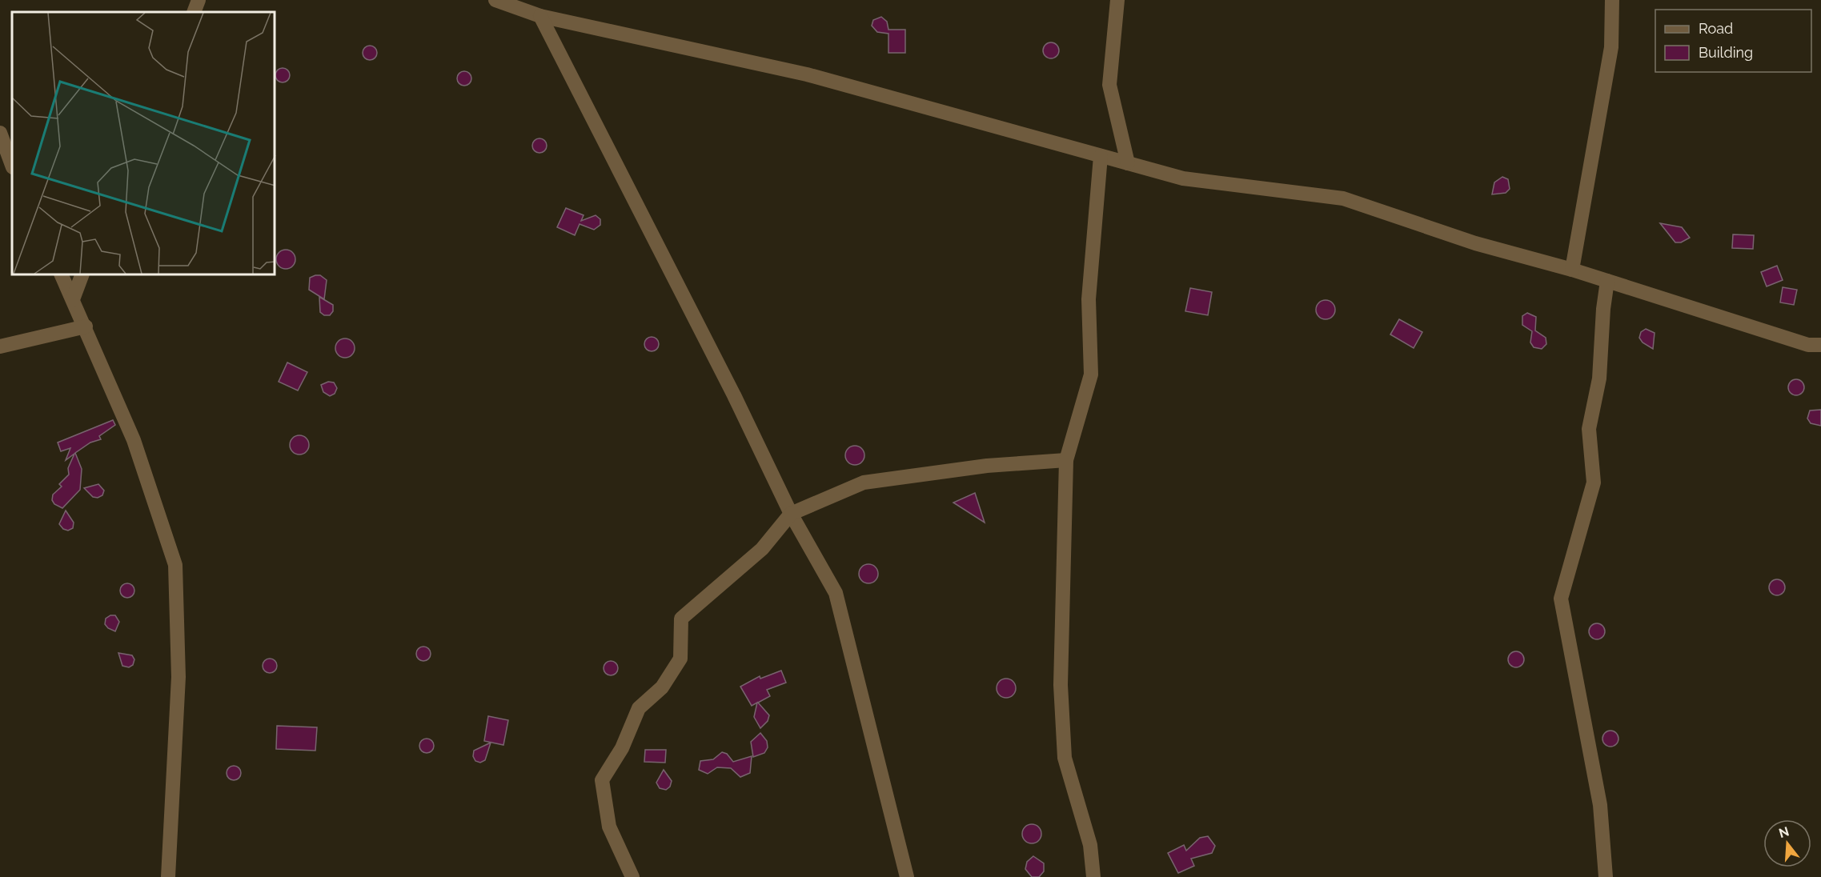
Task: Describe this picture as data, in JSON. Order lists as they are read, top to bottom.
{
  "legend": ["Road", "Building"],
  "north": "top"
}
